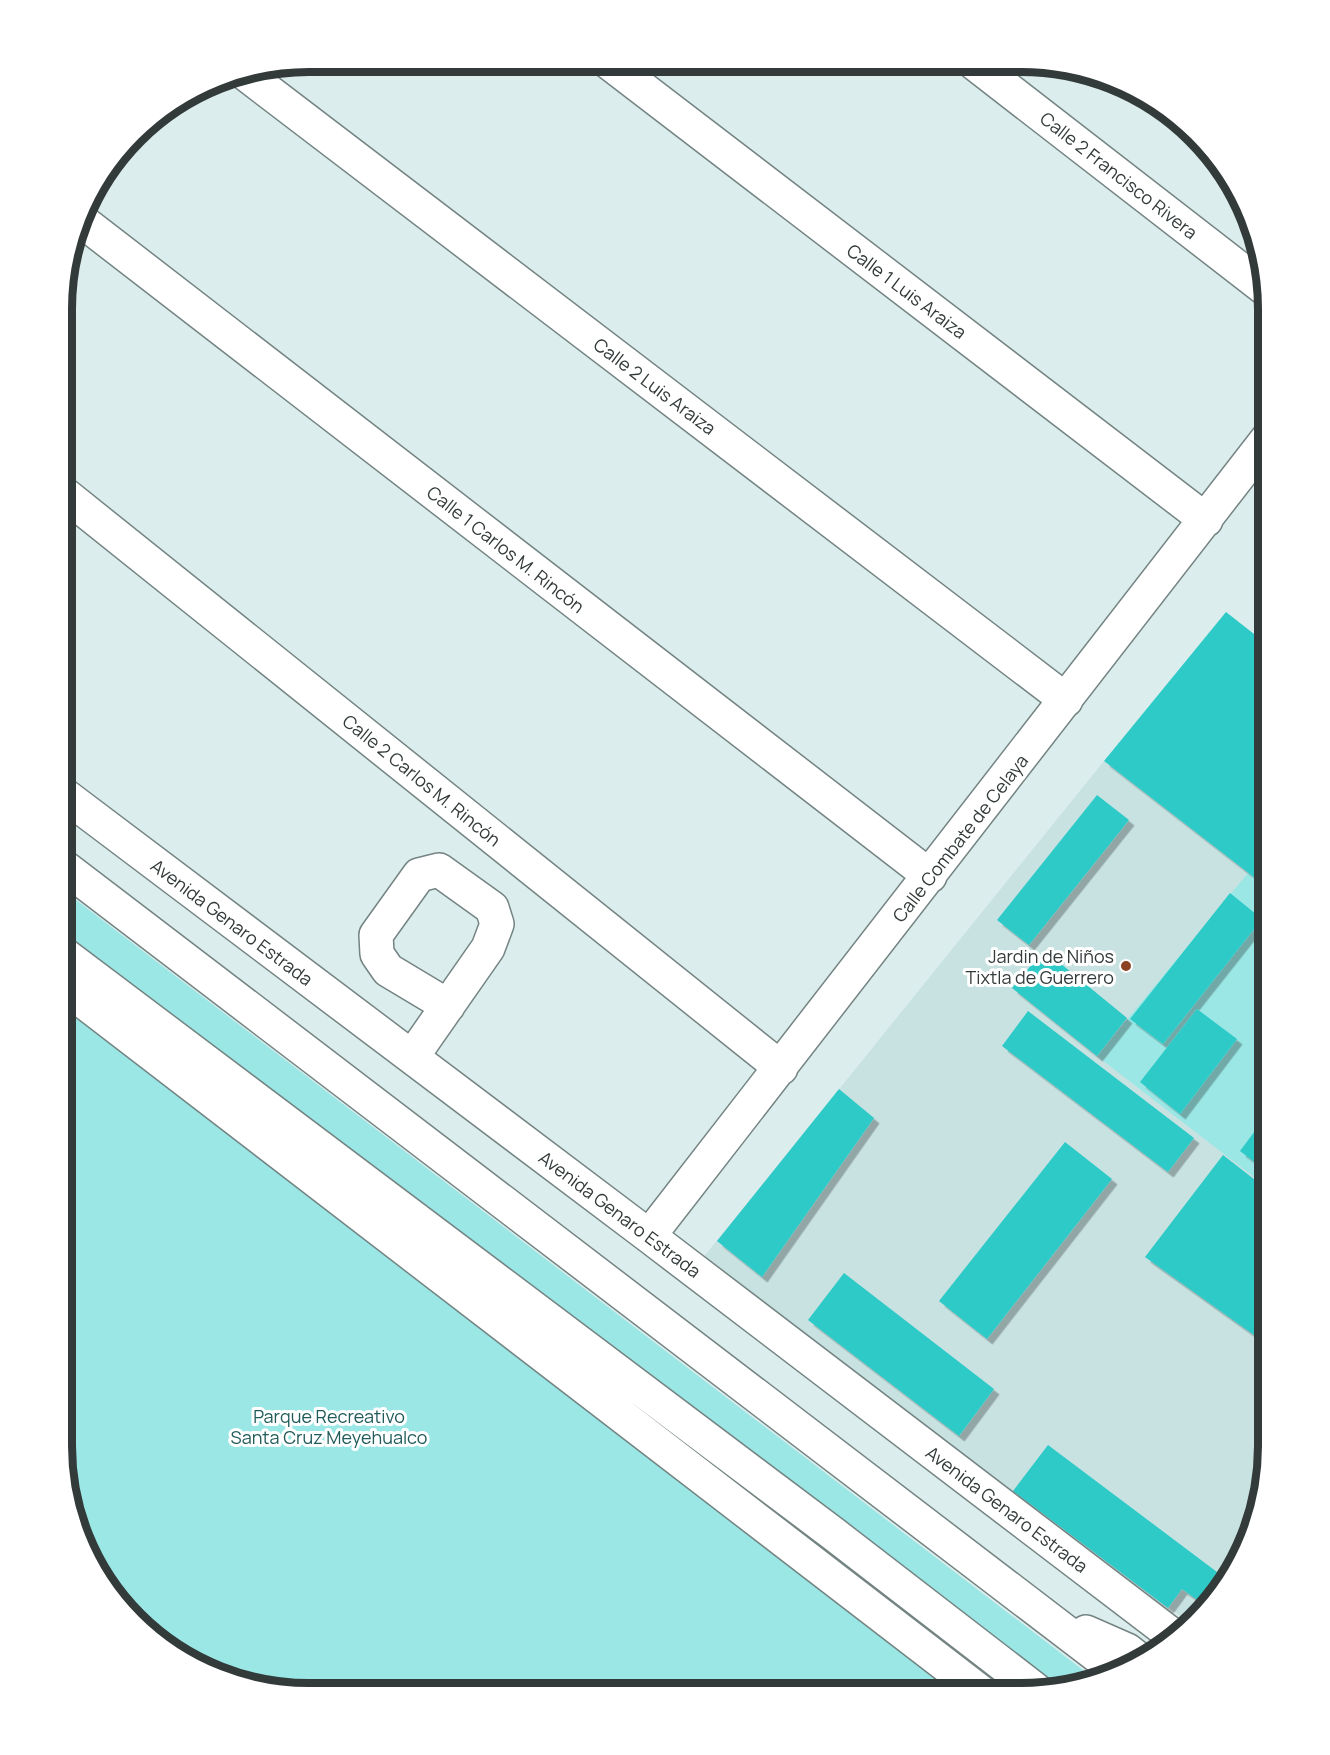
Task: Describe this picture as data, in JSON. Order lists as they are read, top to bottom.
{
  "streets": {
    "street": [
      "Calle 2 Francisco Rivera",
      "Calle 1 Luis Araiza",
      "Calle 2 Luis Araiza",
      "Calle 1 Carlos M. Rincón",
      "Calle 2 Carlos M. Rincón",
      "Calle Combate de Celaya",
      "Avenida Genaro Estrada"
    ]
  },
  "crossings": [
    ["Calle 1 Luis Araiza", "Calle Combate de Celaya"],
    ["Calle 2 Luis Araiza", "Calle Combate de Celaya"],
    ["Calle 1 Carlos M. Rincón", "Calle Combate de Celaya"],
    ["Calle 2 Carlos M. Rincón", "Calle Combate de Celaya"],
    ["Calle Combate de Celaya", "Avenida Genaro Estrada"]
  ],
  "parks": ["Parque Recreativo Santa Cruz Meyehualco"],
  "places": ["Jardin de Niños Tixtla de Guerrero"]
}
